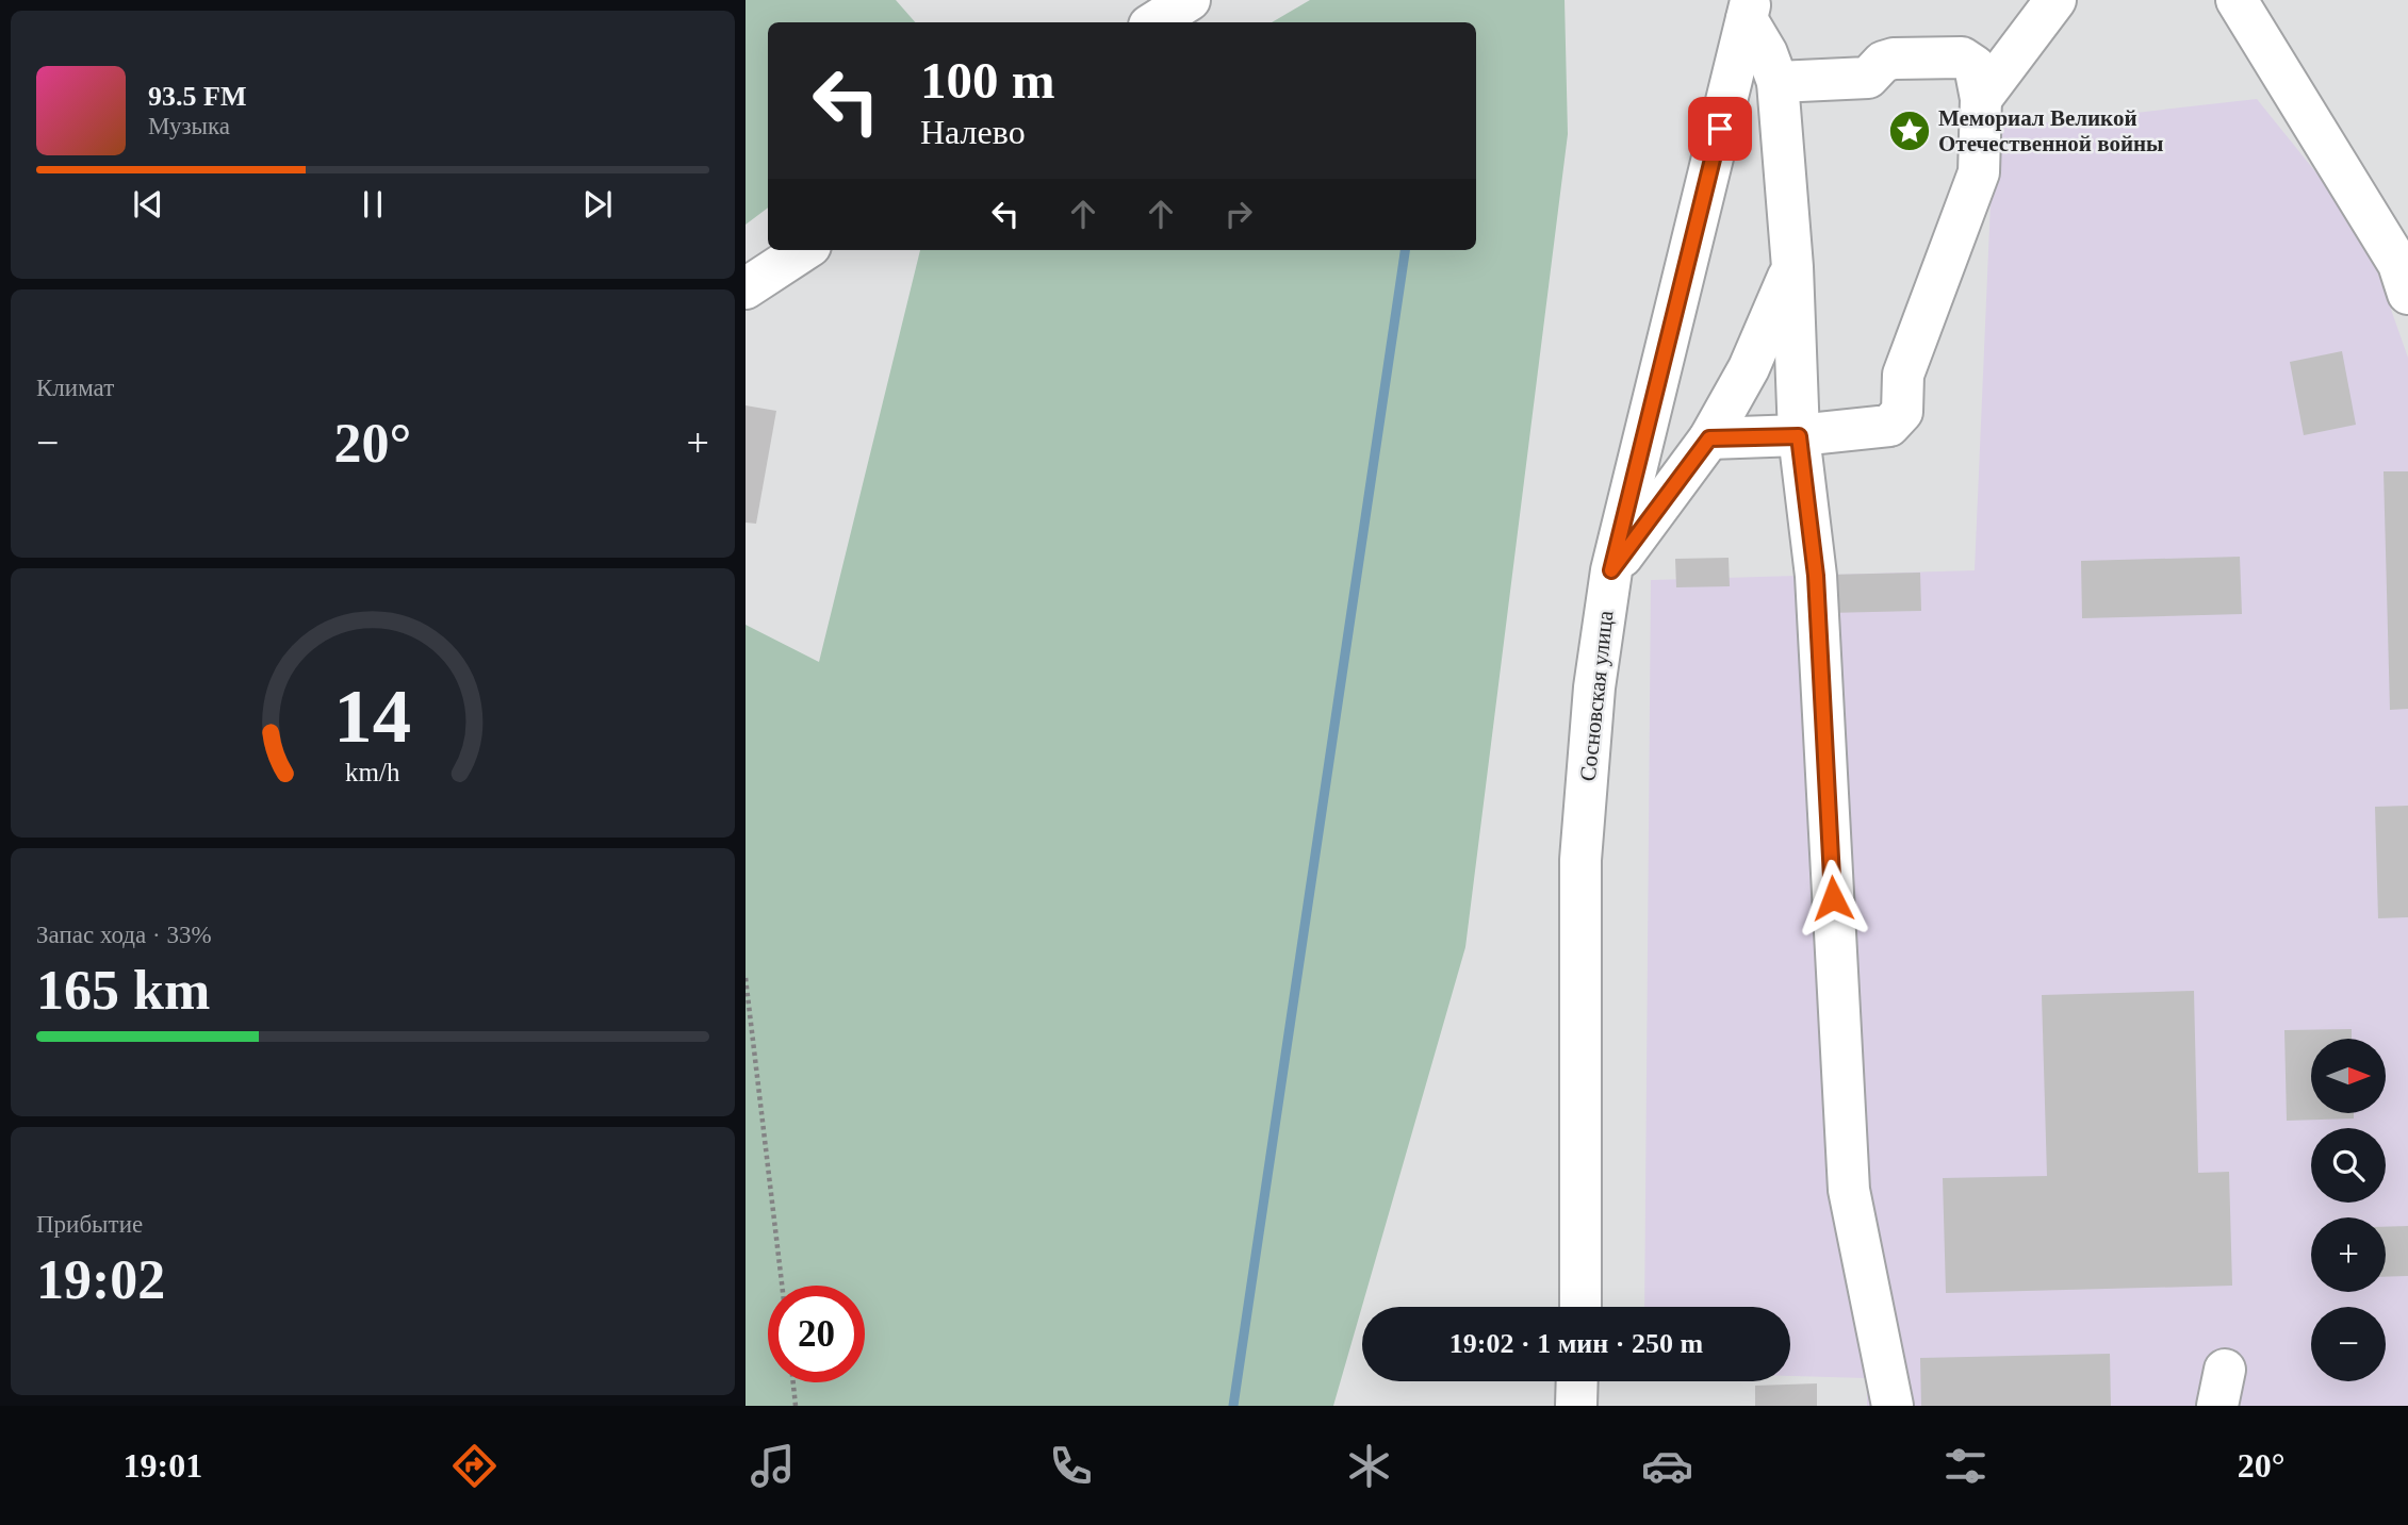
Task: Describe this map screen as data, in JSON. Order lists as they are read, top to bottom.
{
  "streets": {
    "street": ["Сосновская улица"]
  },
  "places": {
    "place": ["Мемориал Великой Отечественной войны"]
  },
  "north": "right",
  "page": {
    "turn": ["100 m", "Налево"],
    "song": ["93.5 FM", "Музыка"],
    "tile": [
      "Климат",
      ["Запас хода · 33%", "165 km"],
      ["Прибытие", "19:02"]
    ],
    "heat": ["−", "20°", "+"],
    "map_buttons": ["+", "−"],
    "limit": "20",
    "trip": "19:02 · 1 мин · 250 m",
    "tabs": ["19:01", "20°"],
    "gauge": ["14", "km/h"]
  }
}
